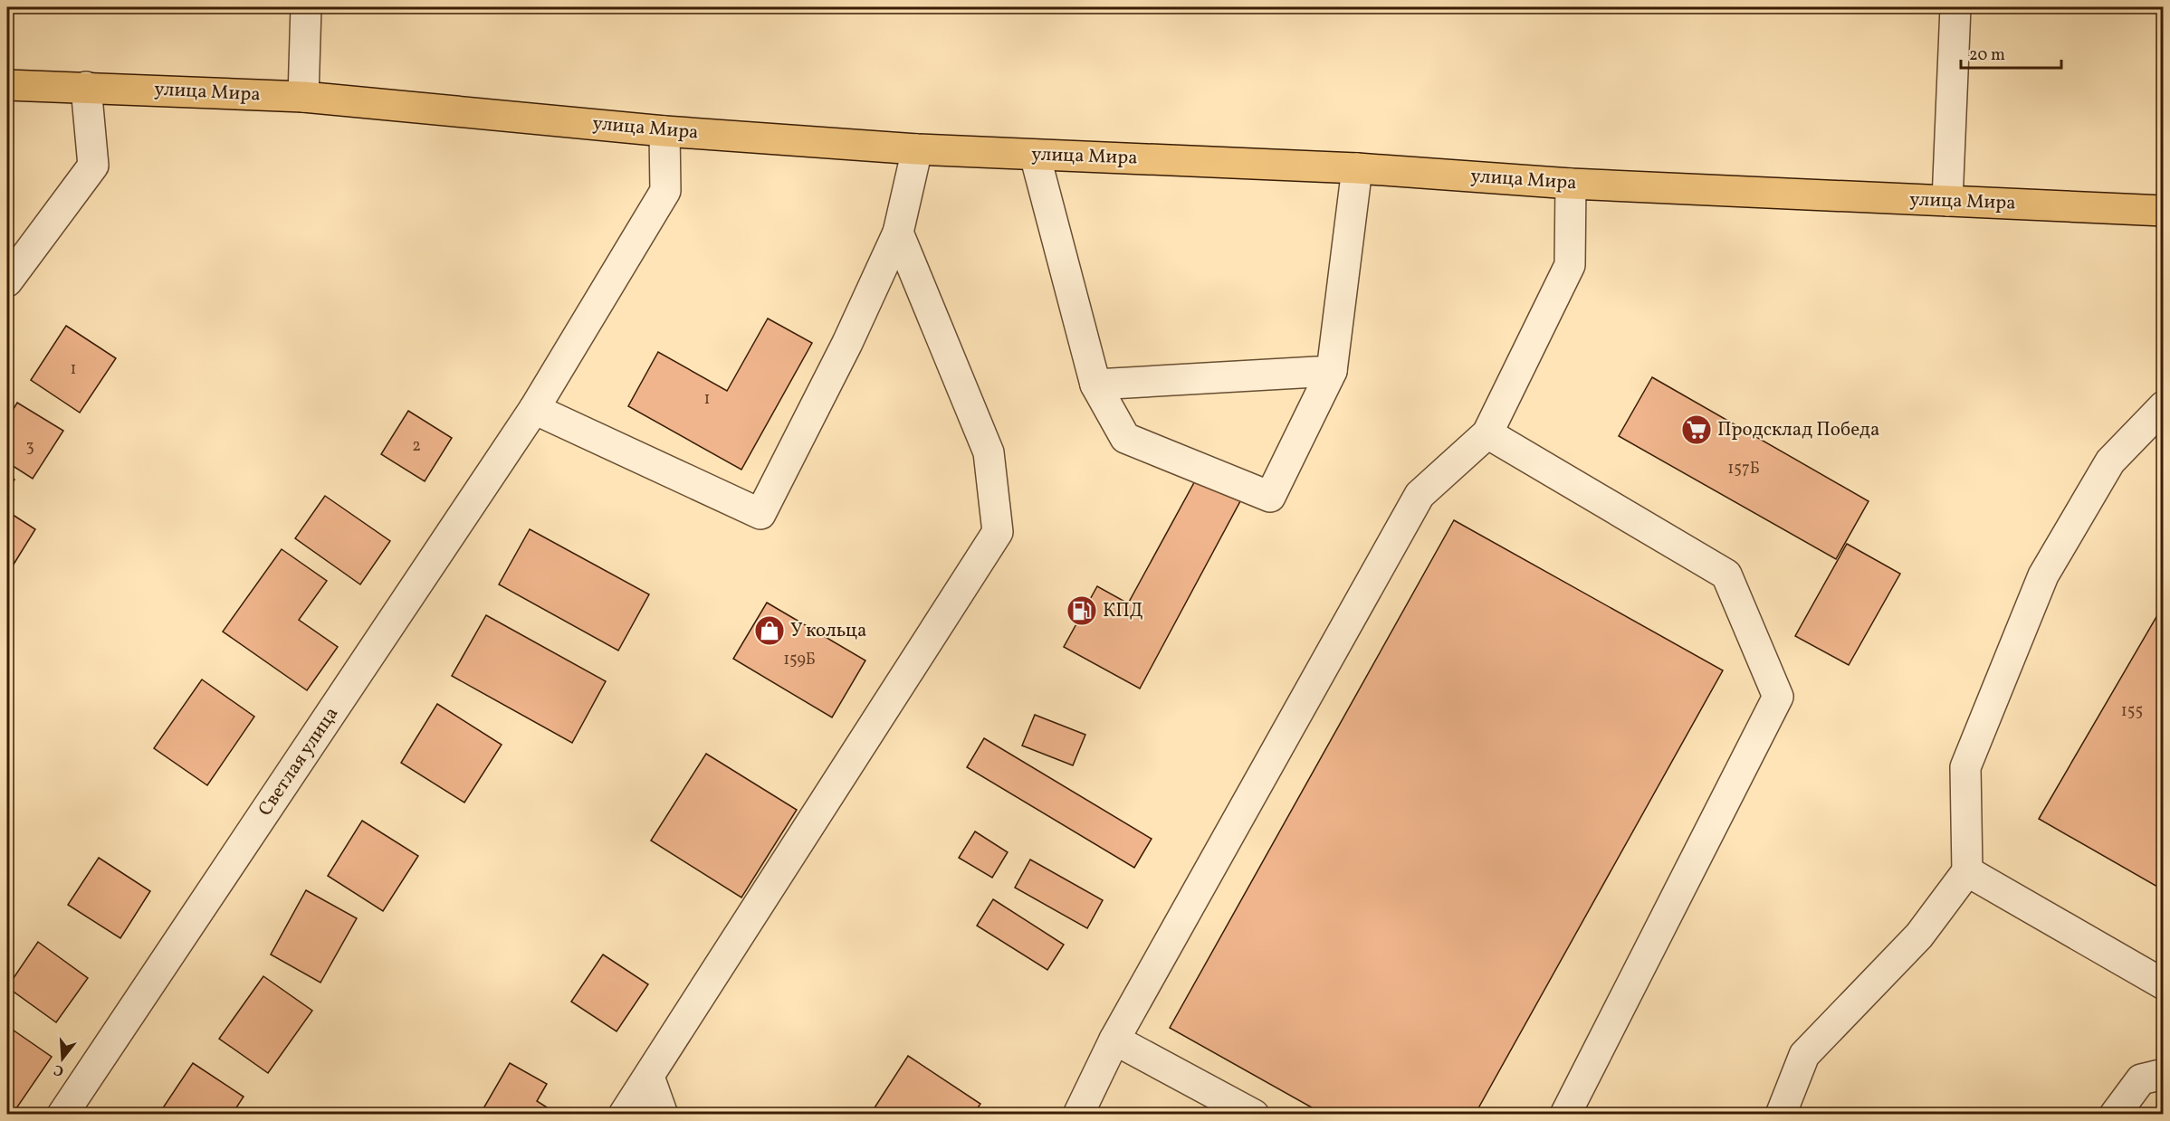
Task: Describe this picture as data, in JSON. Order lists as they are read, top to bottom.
{
  "streets": {
    "main road": ["улица Мира"],
    "street": ["Светлая улица"]
  },
  "crossings": [
    ["улица Мира", "Светлая улица"]
  ],
  "places": {
    "supermarket": ["Продсклад Победа"],
    "fuel station": ["КПД"],
    "shop": ["У кольца"]
  },
  "house_numbers": [
    "1",
    "1",
    "2",
    "3",
    "157Б",
    "159Б",
    "155"
  ],
  "scale_bar": "20 m",
  "north": "bottom"
}
